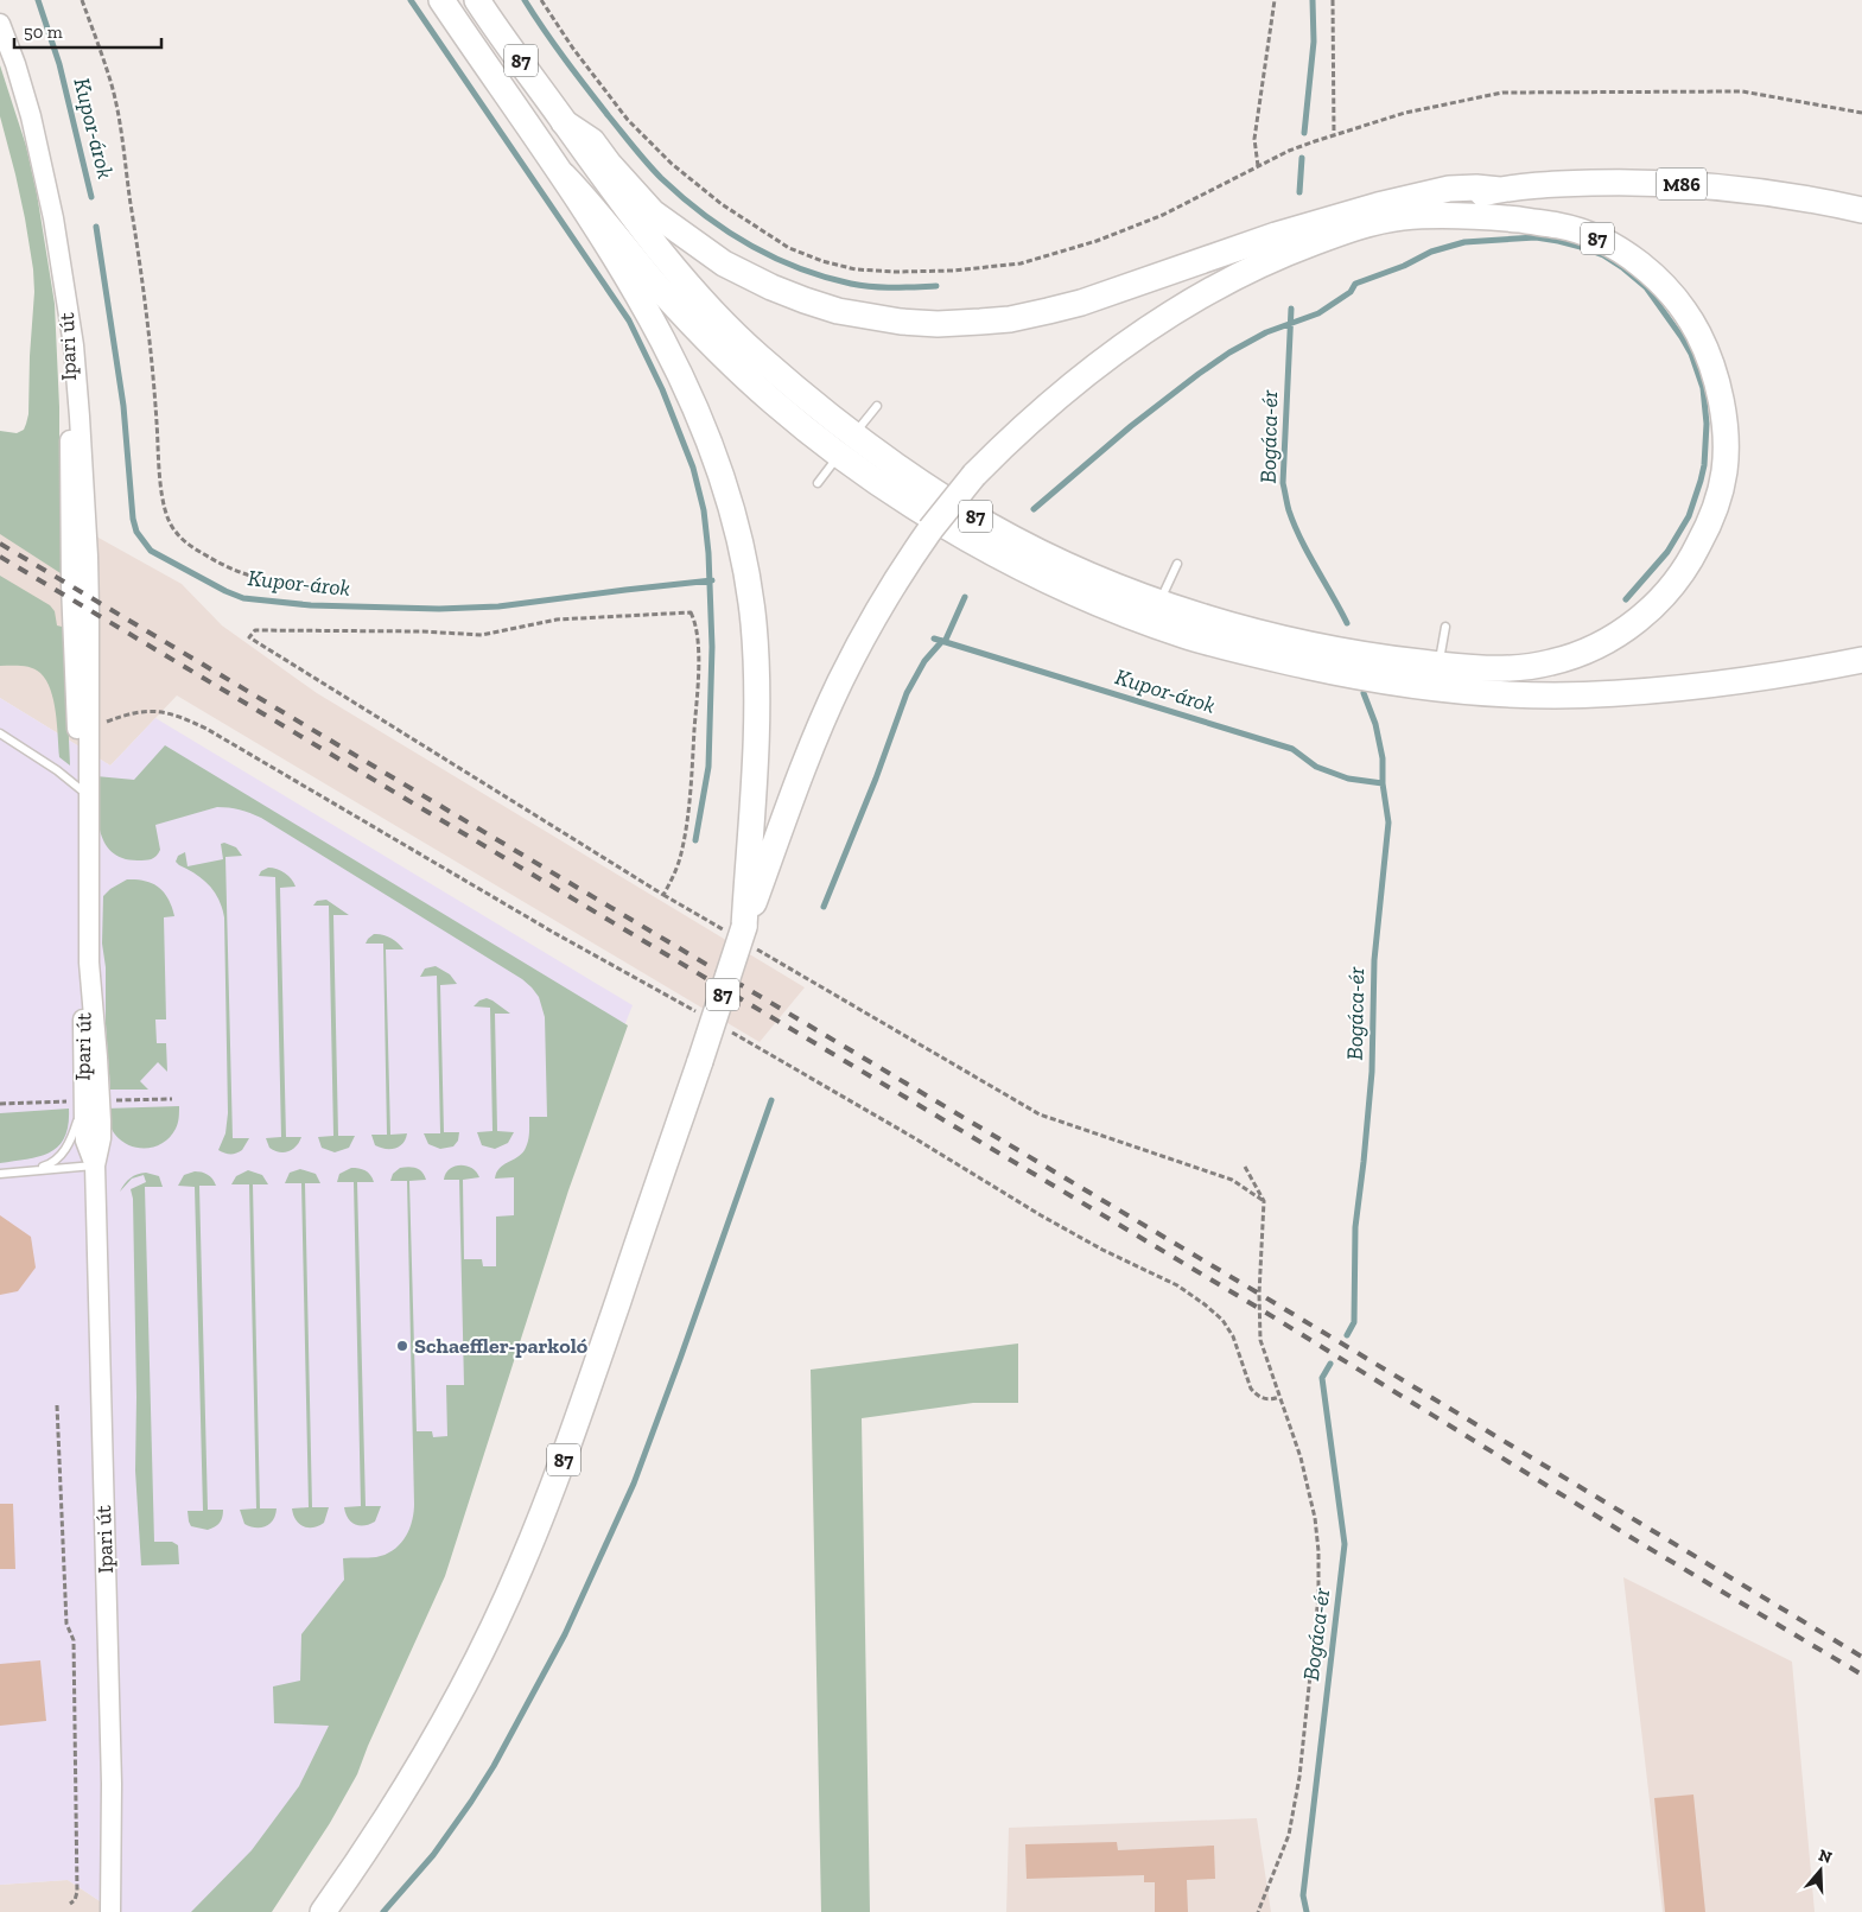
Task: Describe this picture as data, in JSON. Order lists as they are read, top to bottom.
{
  "streets": {
    "main road": ["87", "M86"],
    "street": ["Ipari út"]
  },
  "crossings": [
    ["87", "M86"]
  ],
  "water": ["Kupor-árok", "Bogáca-ér"],
  "places": ["Schaeffler-parkoló"],
  "scale_bar": "50 m",
  "north": "top"
}
